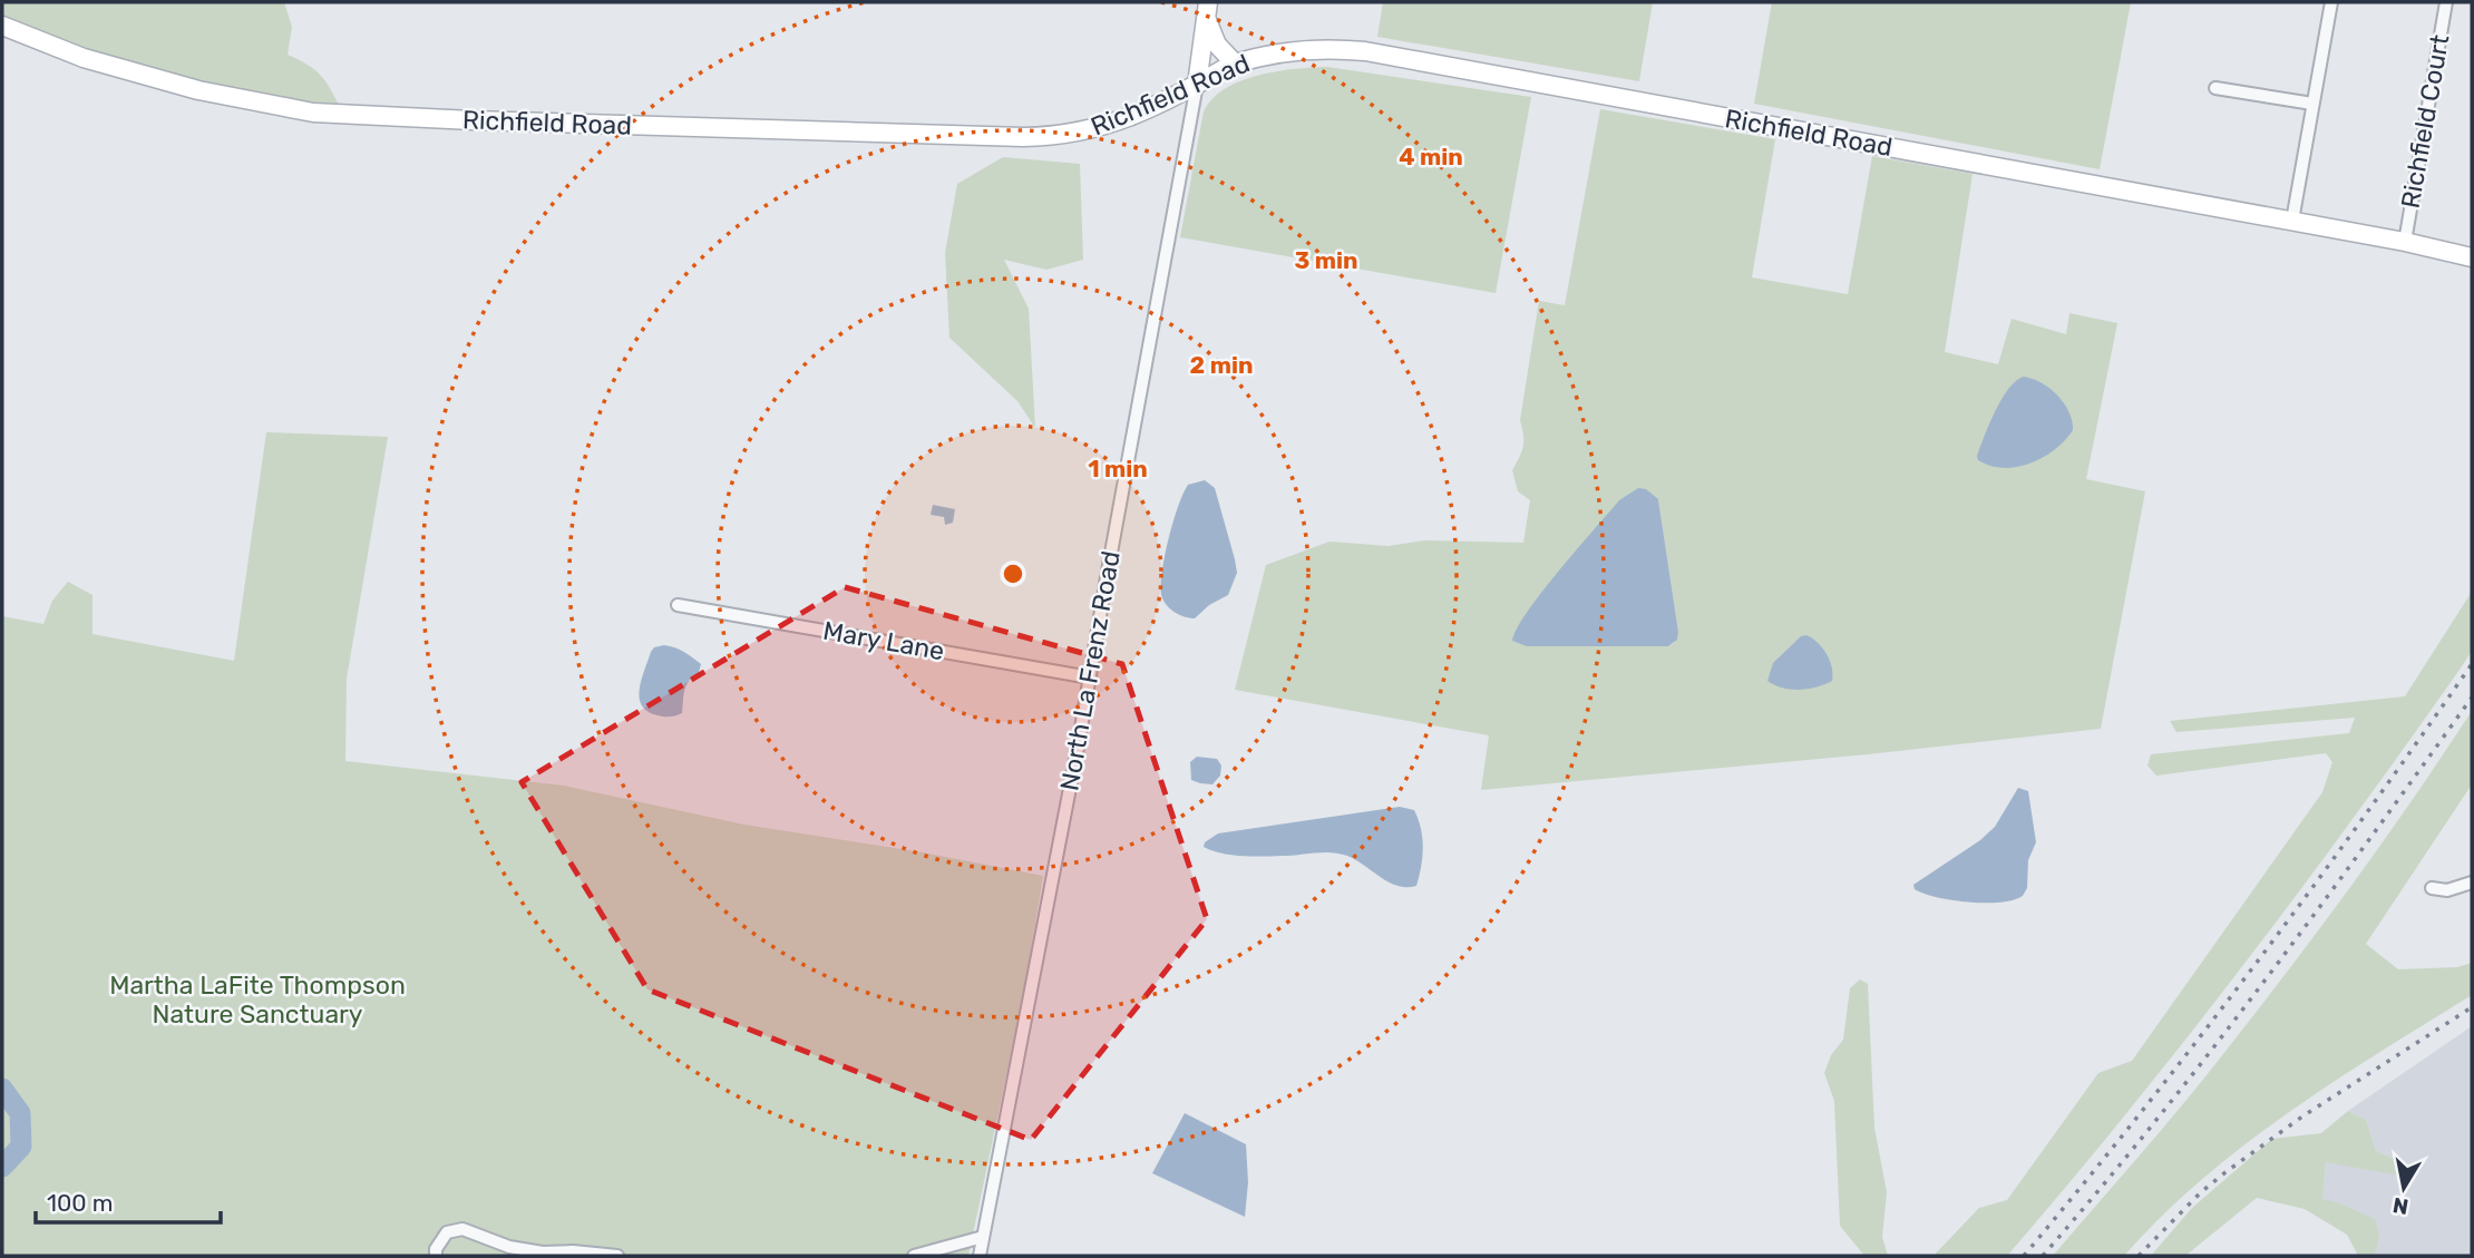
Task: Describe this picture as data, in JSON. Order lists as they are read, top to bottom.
{
  "streets": {
    "street": [
      "Richfield Road",
      "Richfield Court",
      "Mary Lane",
      "North La Frenz Road"
    ]
  },
  "crossings": [
    ["Richfield Road", "Richfield Court"],
    ["Richfield Road", "North La Frenz Road"],
    ["Mary Lane", "North La Frenz Road"]
  ],
  "parks": ["Martha LaFite Thompson Nature Sanctuary"],
  "scale_bar": "100 m",
  "north": "bottom",
  "rings": [
    "4 min",
    "3 min",
    "2 min",
    "1 min"
  ]
}
